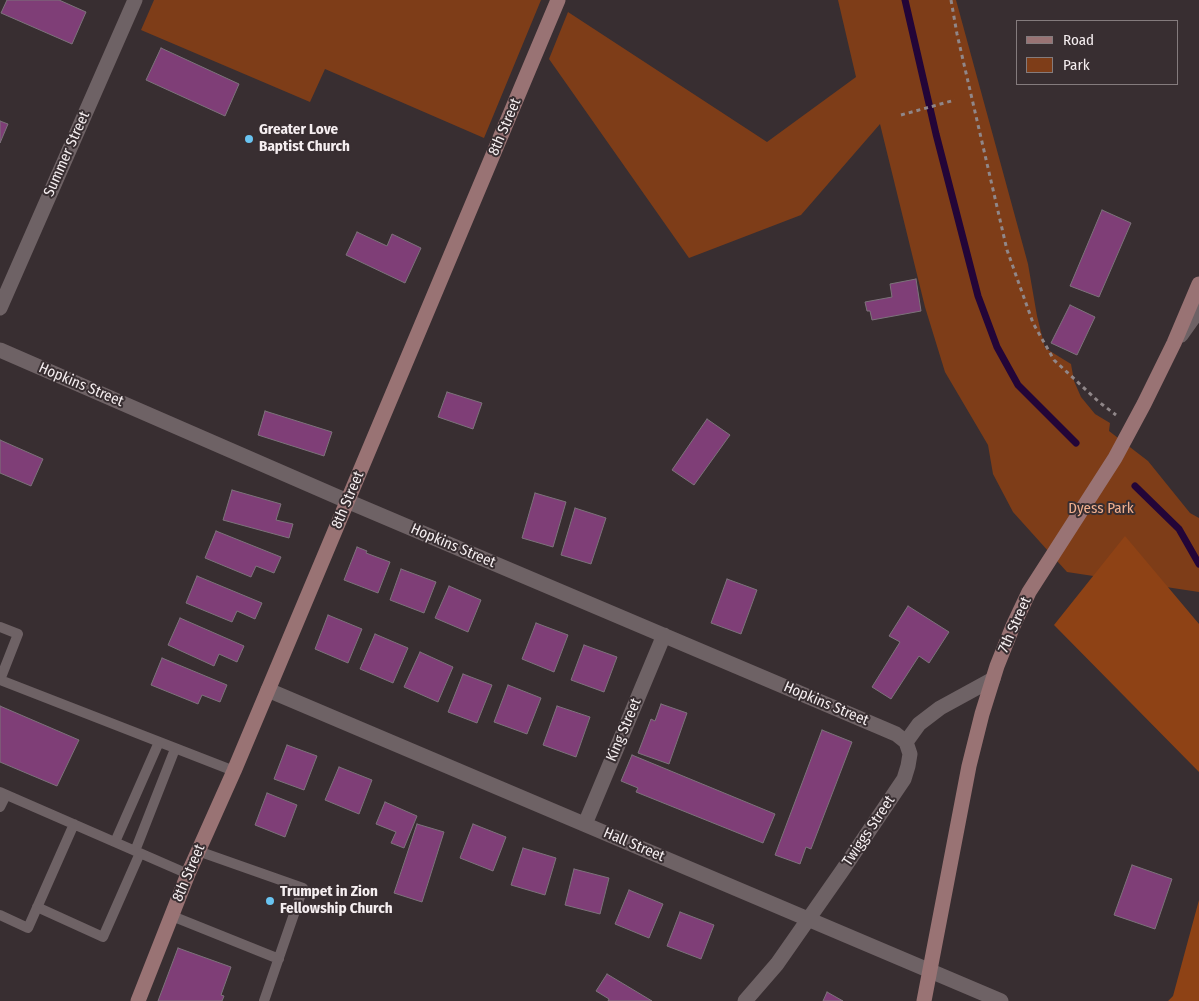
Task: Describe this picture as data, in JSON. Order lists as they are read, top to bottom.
{
  "streets": {
    "street": [
      "8th Street",
      "Summer Street",
      "Hopkins Street",
      "7th Street",
      "King Street",
      "Twiggs Street",
      "Hall Street"
    ]
  },
  "crossings": [
    ["8th Street", "Hopkins Street"],
    ["8th Street", "Hall Street"],
    ["Hopkins Street", "King Street"],
    ["Hopkins Street", "Twiggs Street"],
    ["7th Street", "Hall Street"],
    ["King Street", "Hall Street"],
    ["Twiggs Street", "Hall Street"]
  ],
  "parks": ["Dyess Park"],
  "places": ["Greater Love Baptist Church", "Trumpet in Zion Fellowship Church"],
  "legend": ["Road", "Park"]
}
